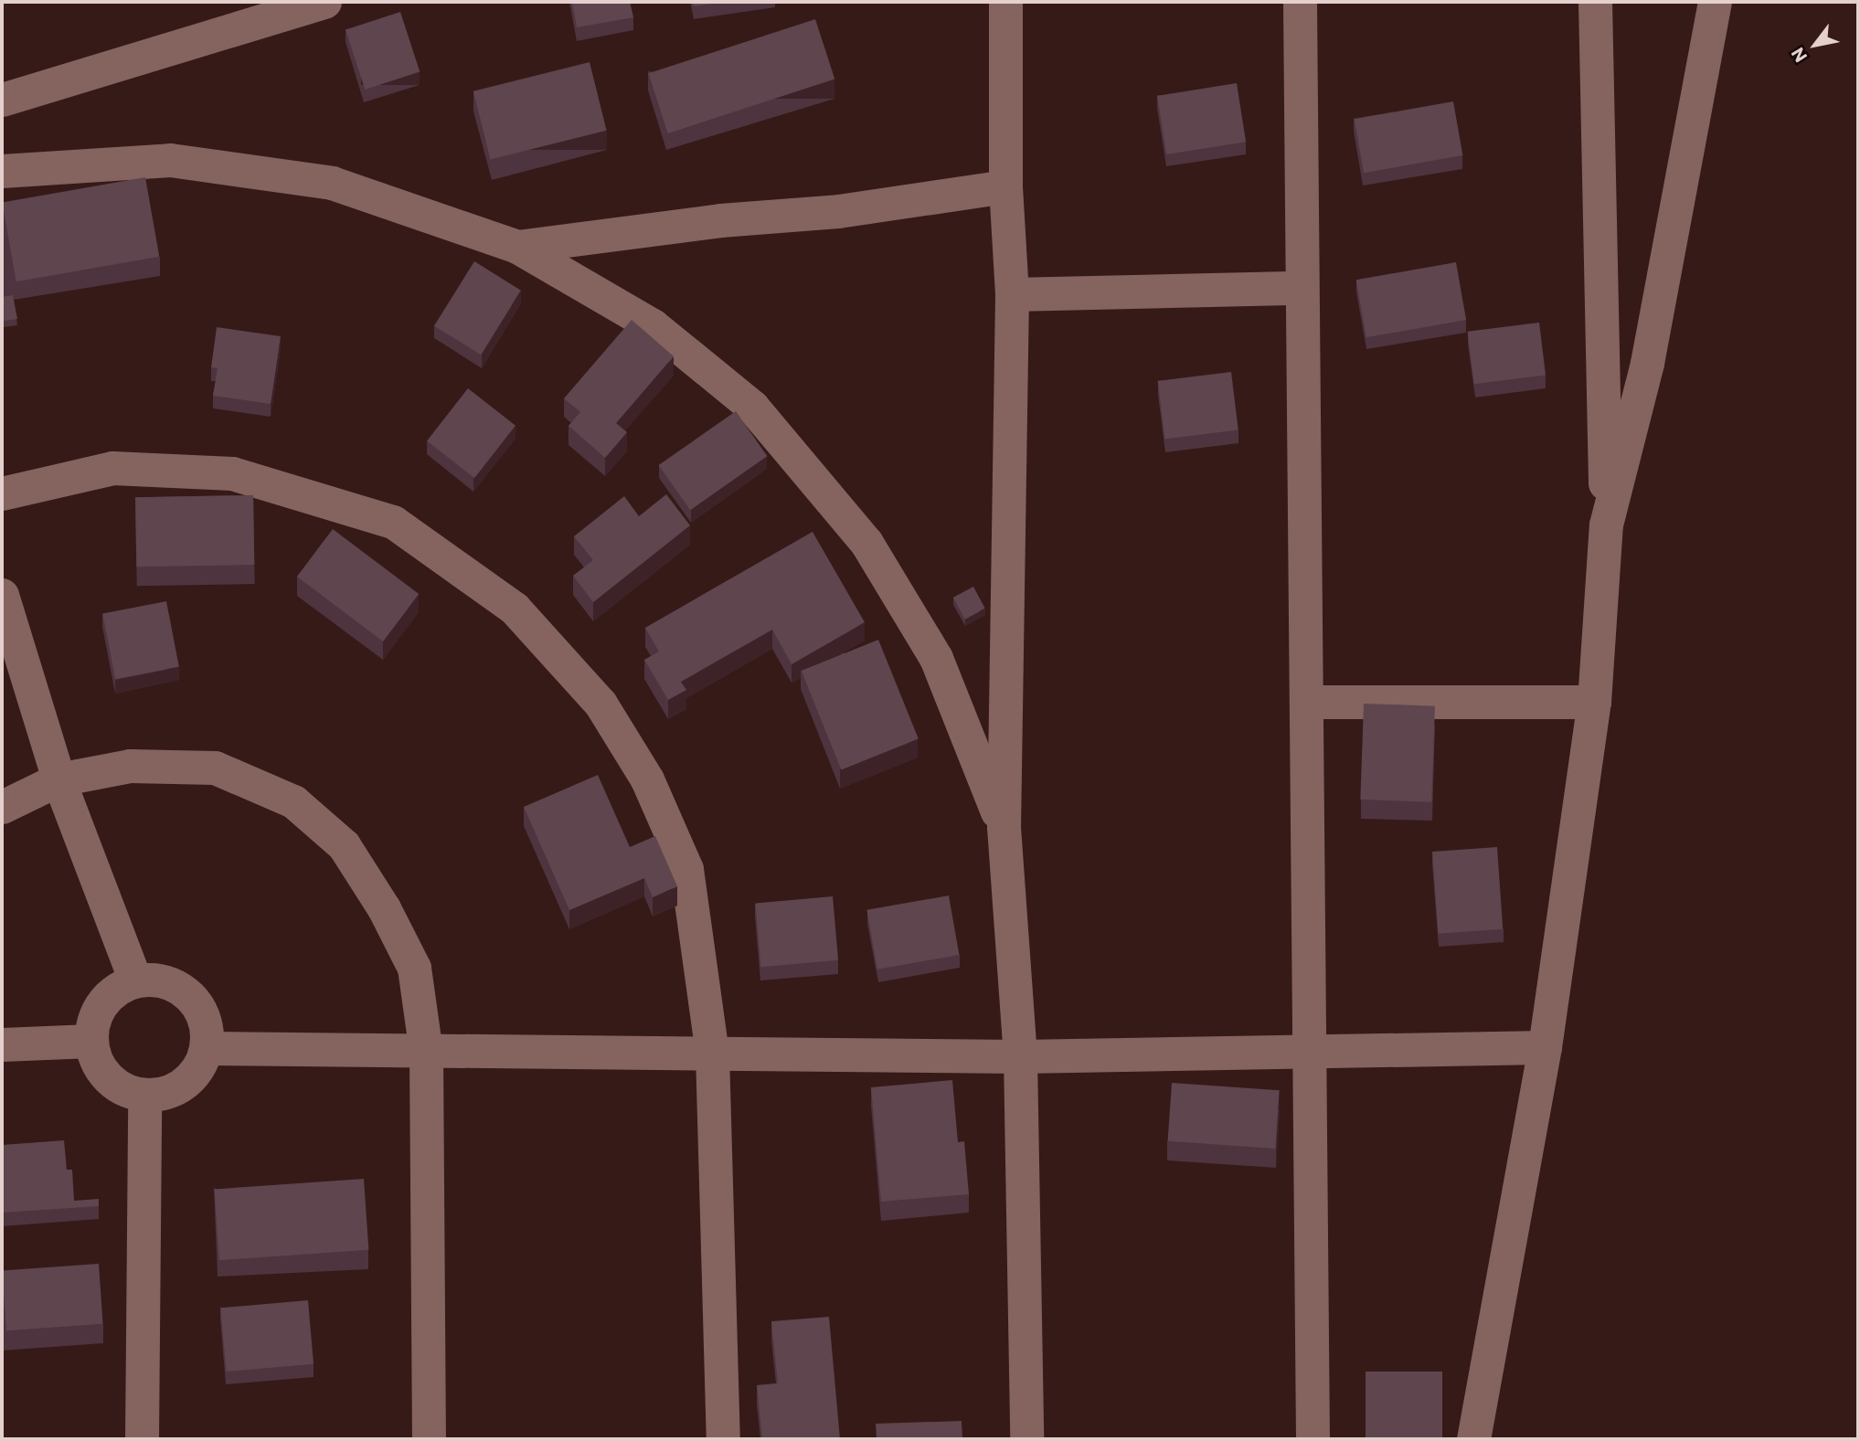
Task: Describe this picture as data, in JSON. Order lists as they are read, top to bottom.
{
  "north": "bottom left"
}
